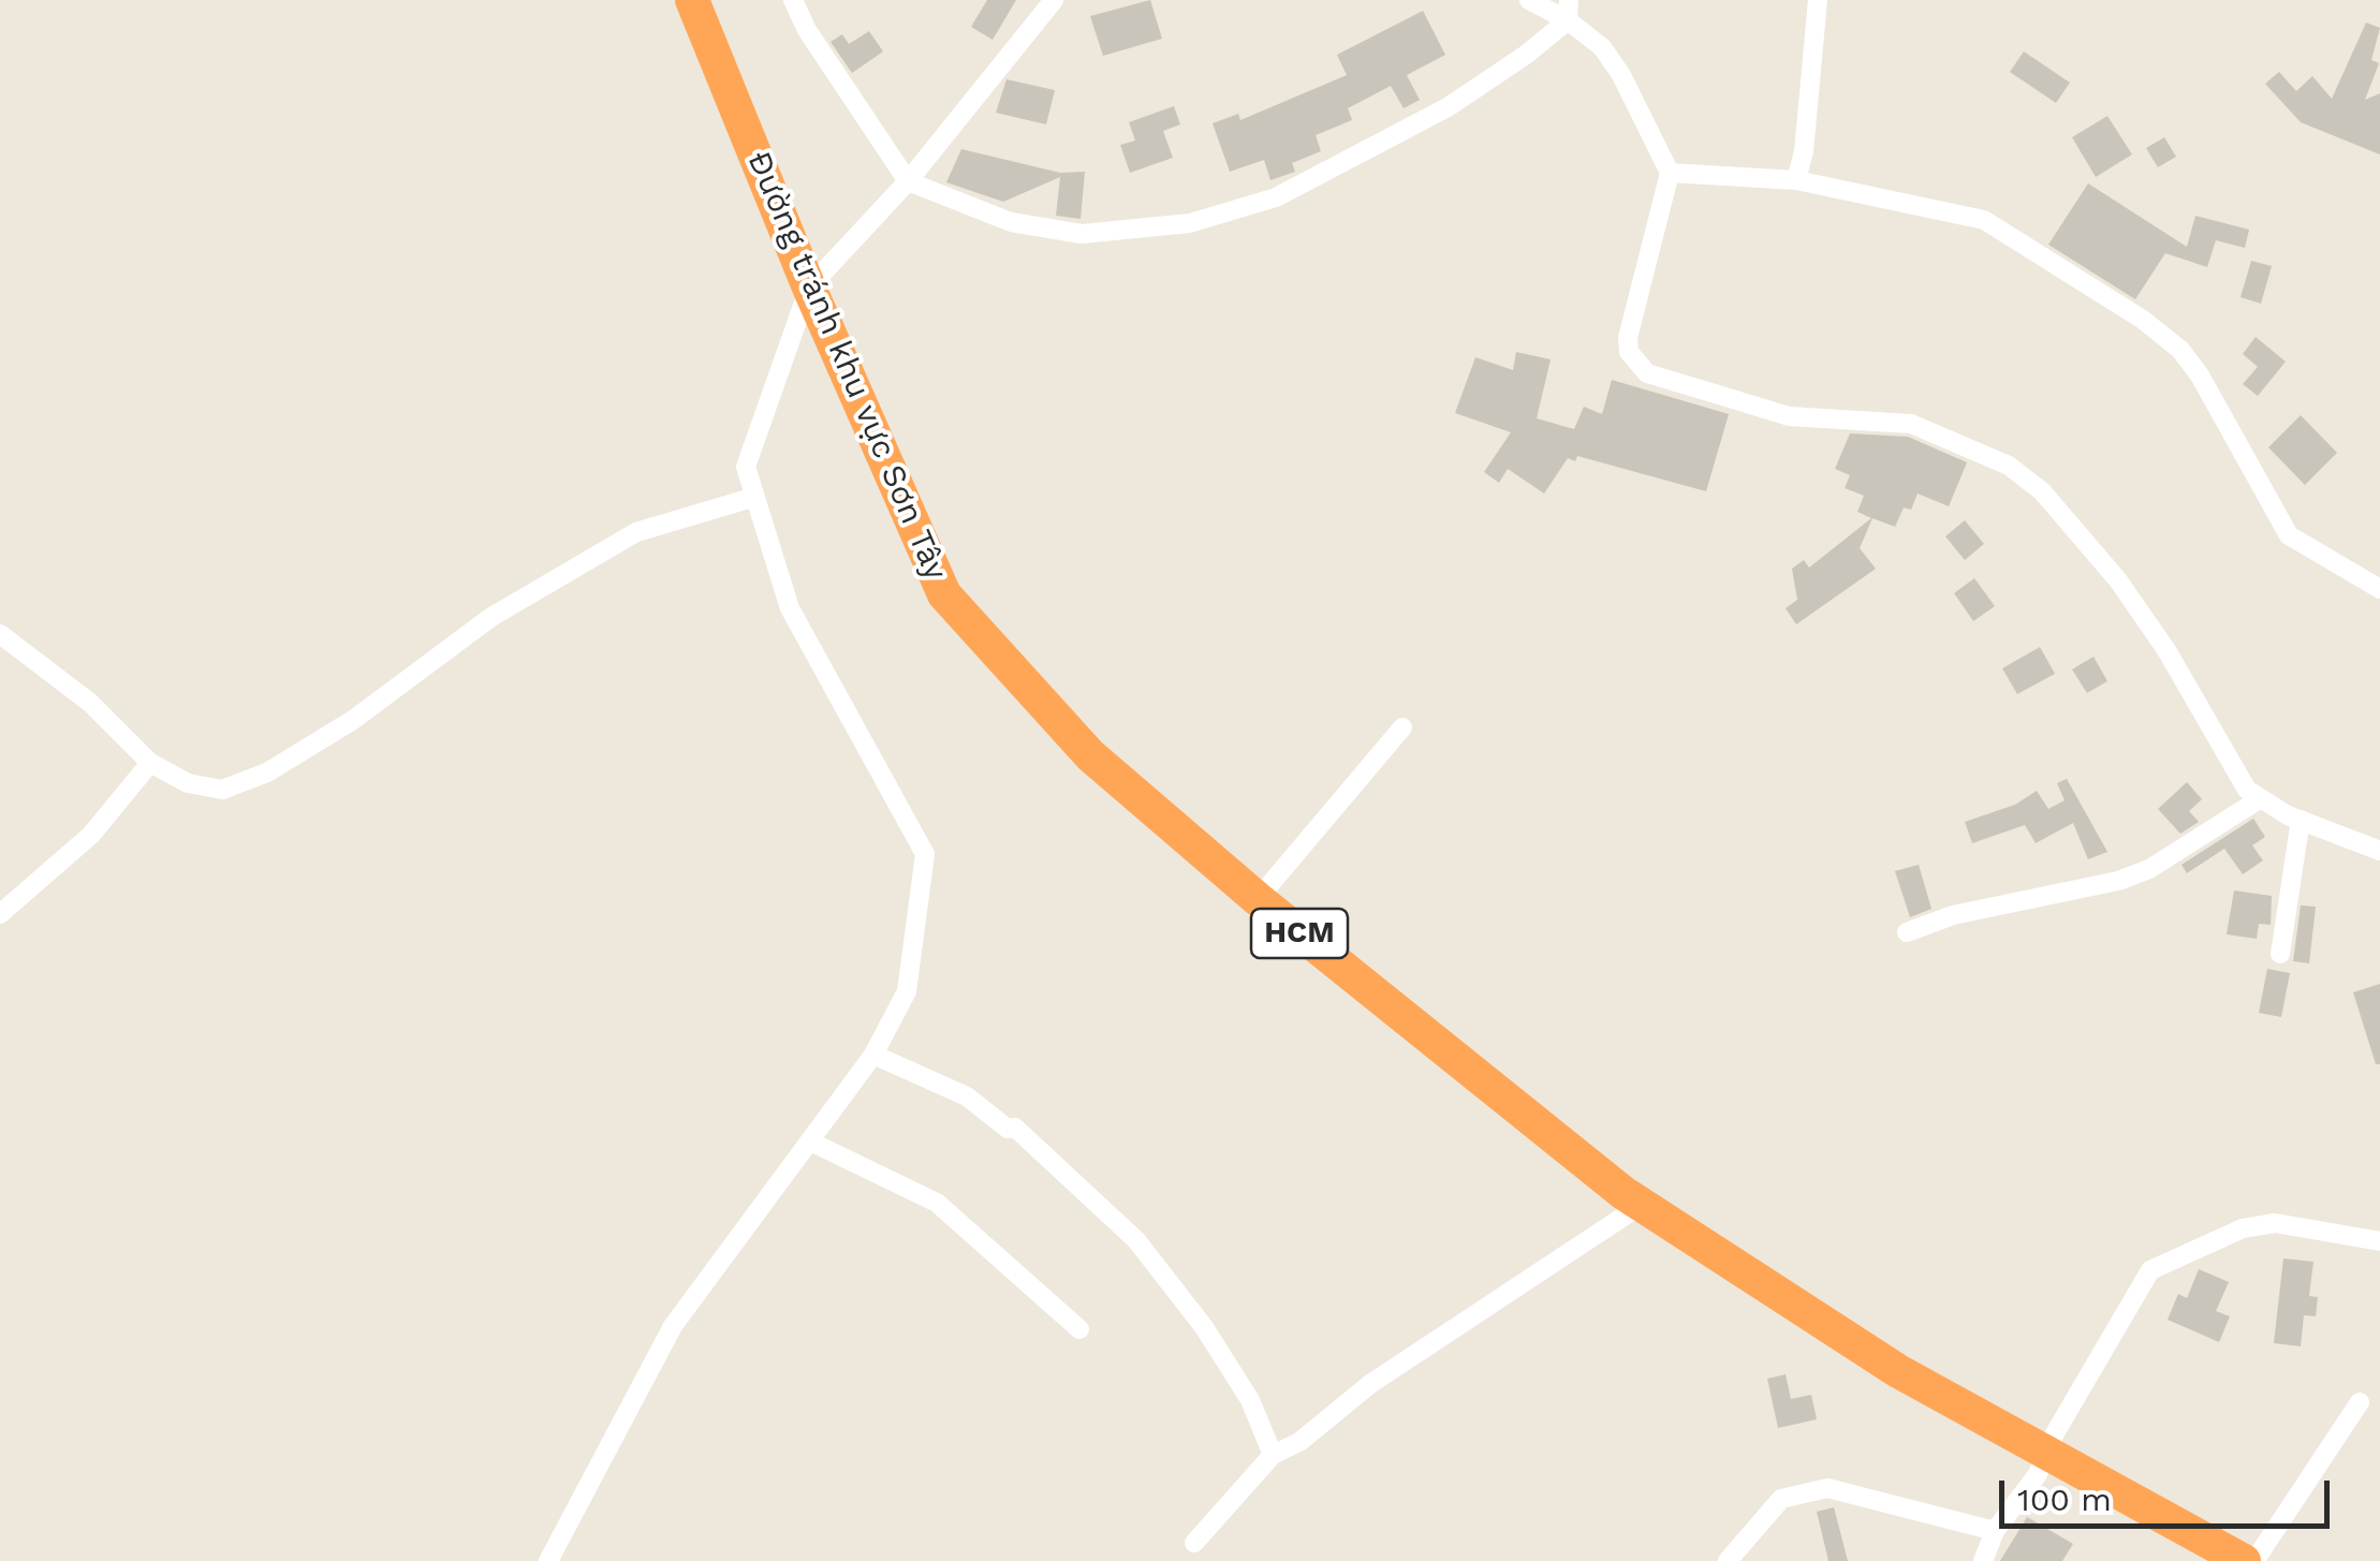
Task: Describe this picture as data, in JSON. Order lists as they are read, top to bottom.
{
  "streets": {
    "highway": ["Đường tránh khu vực Sơn Tây", "HCM"]
  },
  "scale_bar": "100 m"
}
